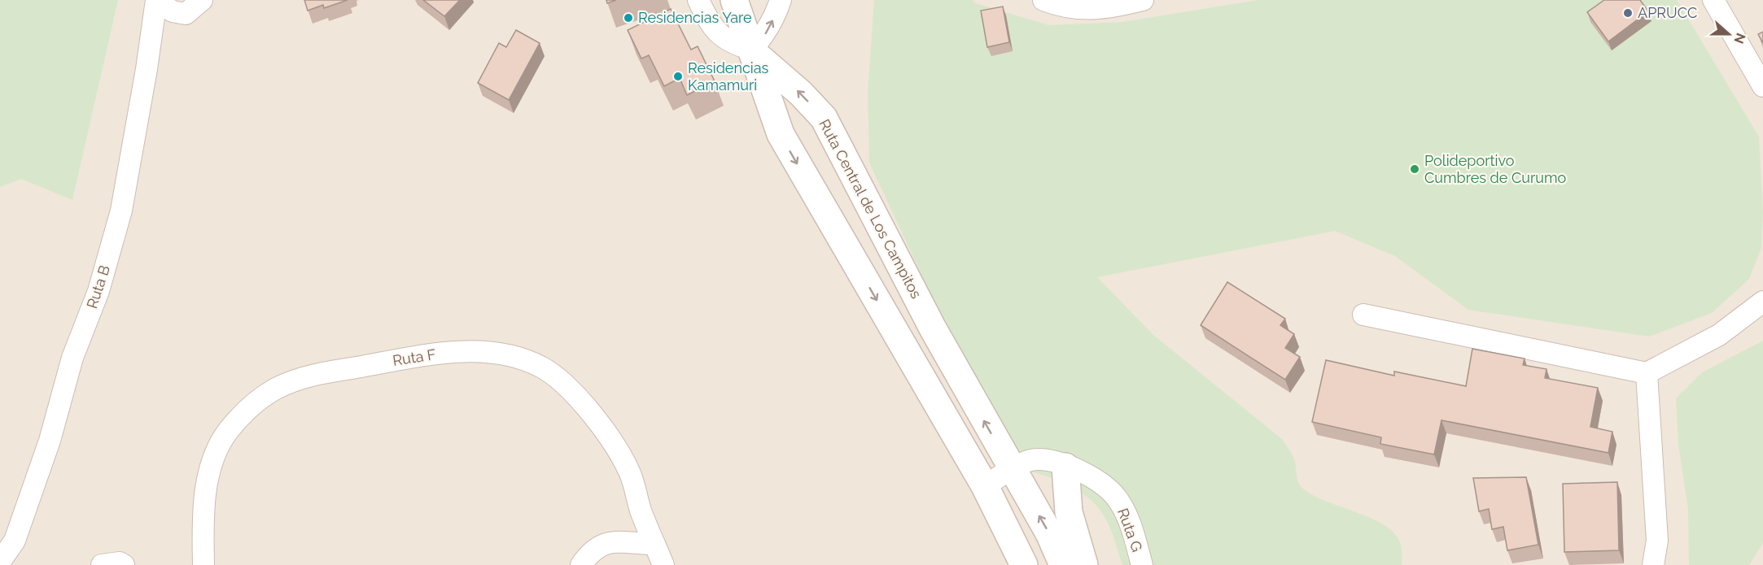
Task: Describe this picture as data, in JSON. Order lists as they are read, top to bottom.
{
  "streets": {
    "main road": ["Ruta Central de Los Campitos"],
    "street": ["Ruta B", "Ruta F", "Ruta G"]
  },
  "crossings": [
    ["Ruta Central de Los Campitos", "Ruta G"]
  ],
  "places": [
    "APRUCC",
    "Residencias Yare",
    "Residencias Kamamuri",
    "Polideportivo Cumbres de Curumo"
  ],
  "north": "right"
}
